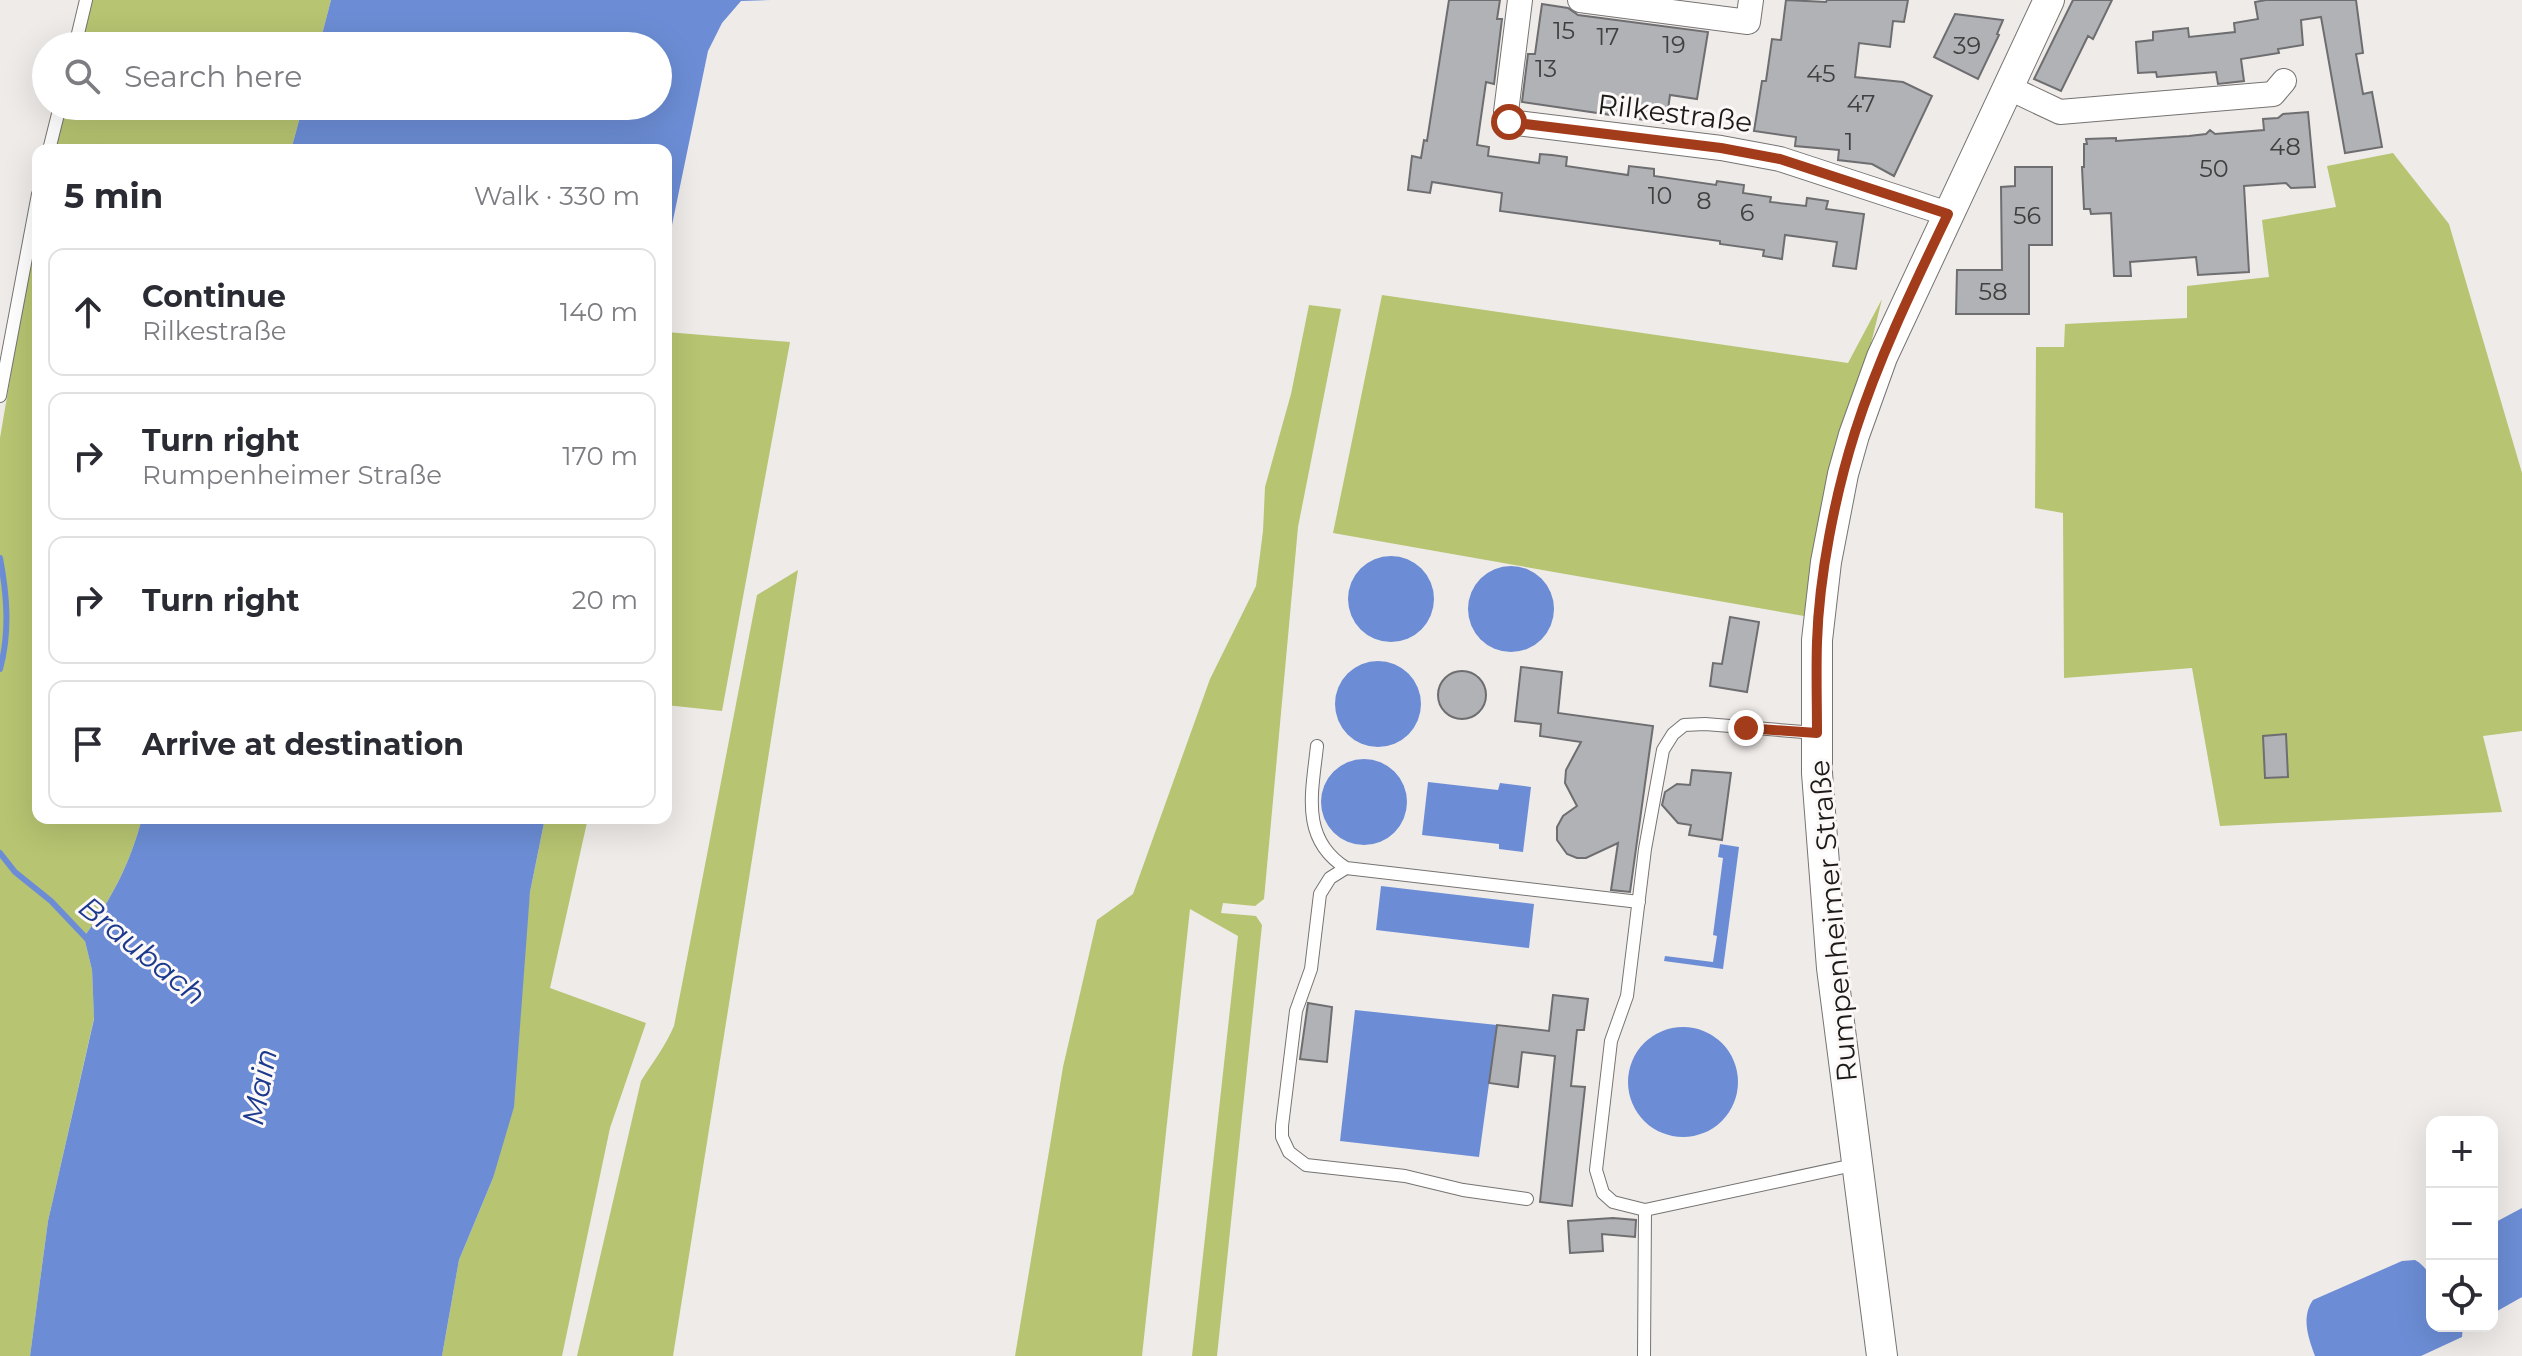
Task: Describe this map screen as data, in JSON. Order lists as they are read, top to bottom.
{
  "streets": {
    "street": ["Rilkestraße", "Rumpenheimer Straße"]
  },
  "crossings": [
    ["Rilkestraße", "Rumpenheimer Straße"]
  ],
  "water": ["Braubach", "Main"],
  "house_numbers": [
    "15",
    "17",
    "19",
    "39",
    "13",
    "45",
    "47",
    "1",
    "48",
    "50",
    "10",
    "8",
    "6",
    "56",
    "58"
  ],
  "page": {
    "search": "Search here",
    "heading": ["5 min", "Walk · 330 m"],
    "list": [
      ["Continue", "Rilkestraße", "140 m"],
      ["Turn right", "Rumpenheimer Straße", "170 m"],
      ["Turn right", "20 m"],
      "Arrive at destination"
    ],
    "map_buttons": ["+", "−"]
  }
}
